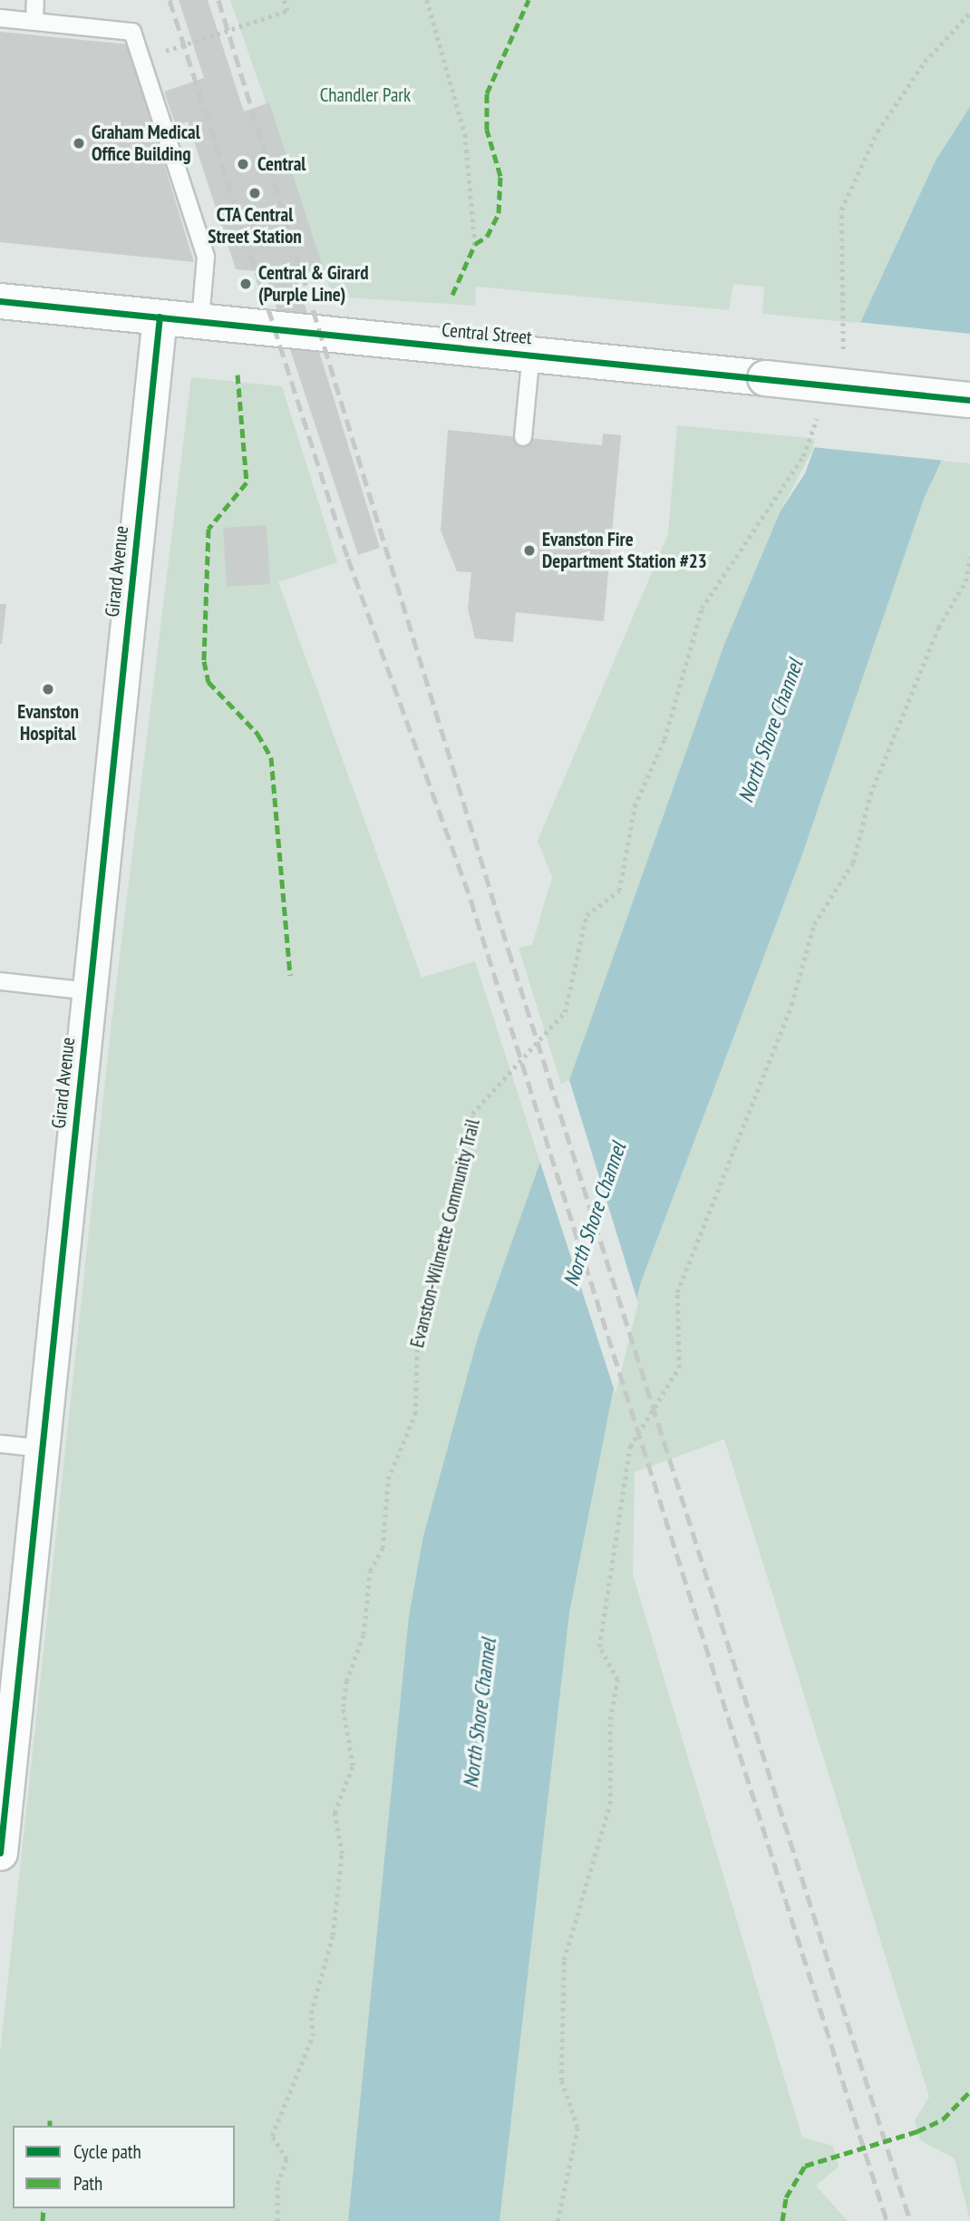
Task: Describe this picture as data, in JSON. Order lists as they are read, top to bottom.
{
  "streets": {
    "main road": ["Central Street"],
    "street": ["Girard Avenue"],
    "path": ["Evanston-Wilmette Community Trail"]
  },
  "crossings": [
    ["Central Street", "Girard Avenue"]
  ],
  "water": ["North Shore Channel"],
  "parks": ["Chandler Park"],
  "places": [
    "Graham Medical Office Building",
    "Central",
    "CTA Central Street Station",
    "Central & Girard (Purple Line)",
    "Evanston Fire Department Station #23",
    "Evanston Hospital"
  ],
  "legend": ["Cycle path", "Path"]
}
